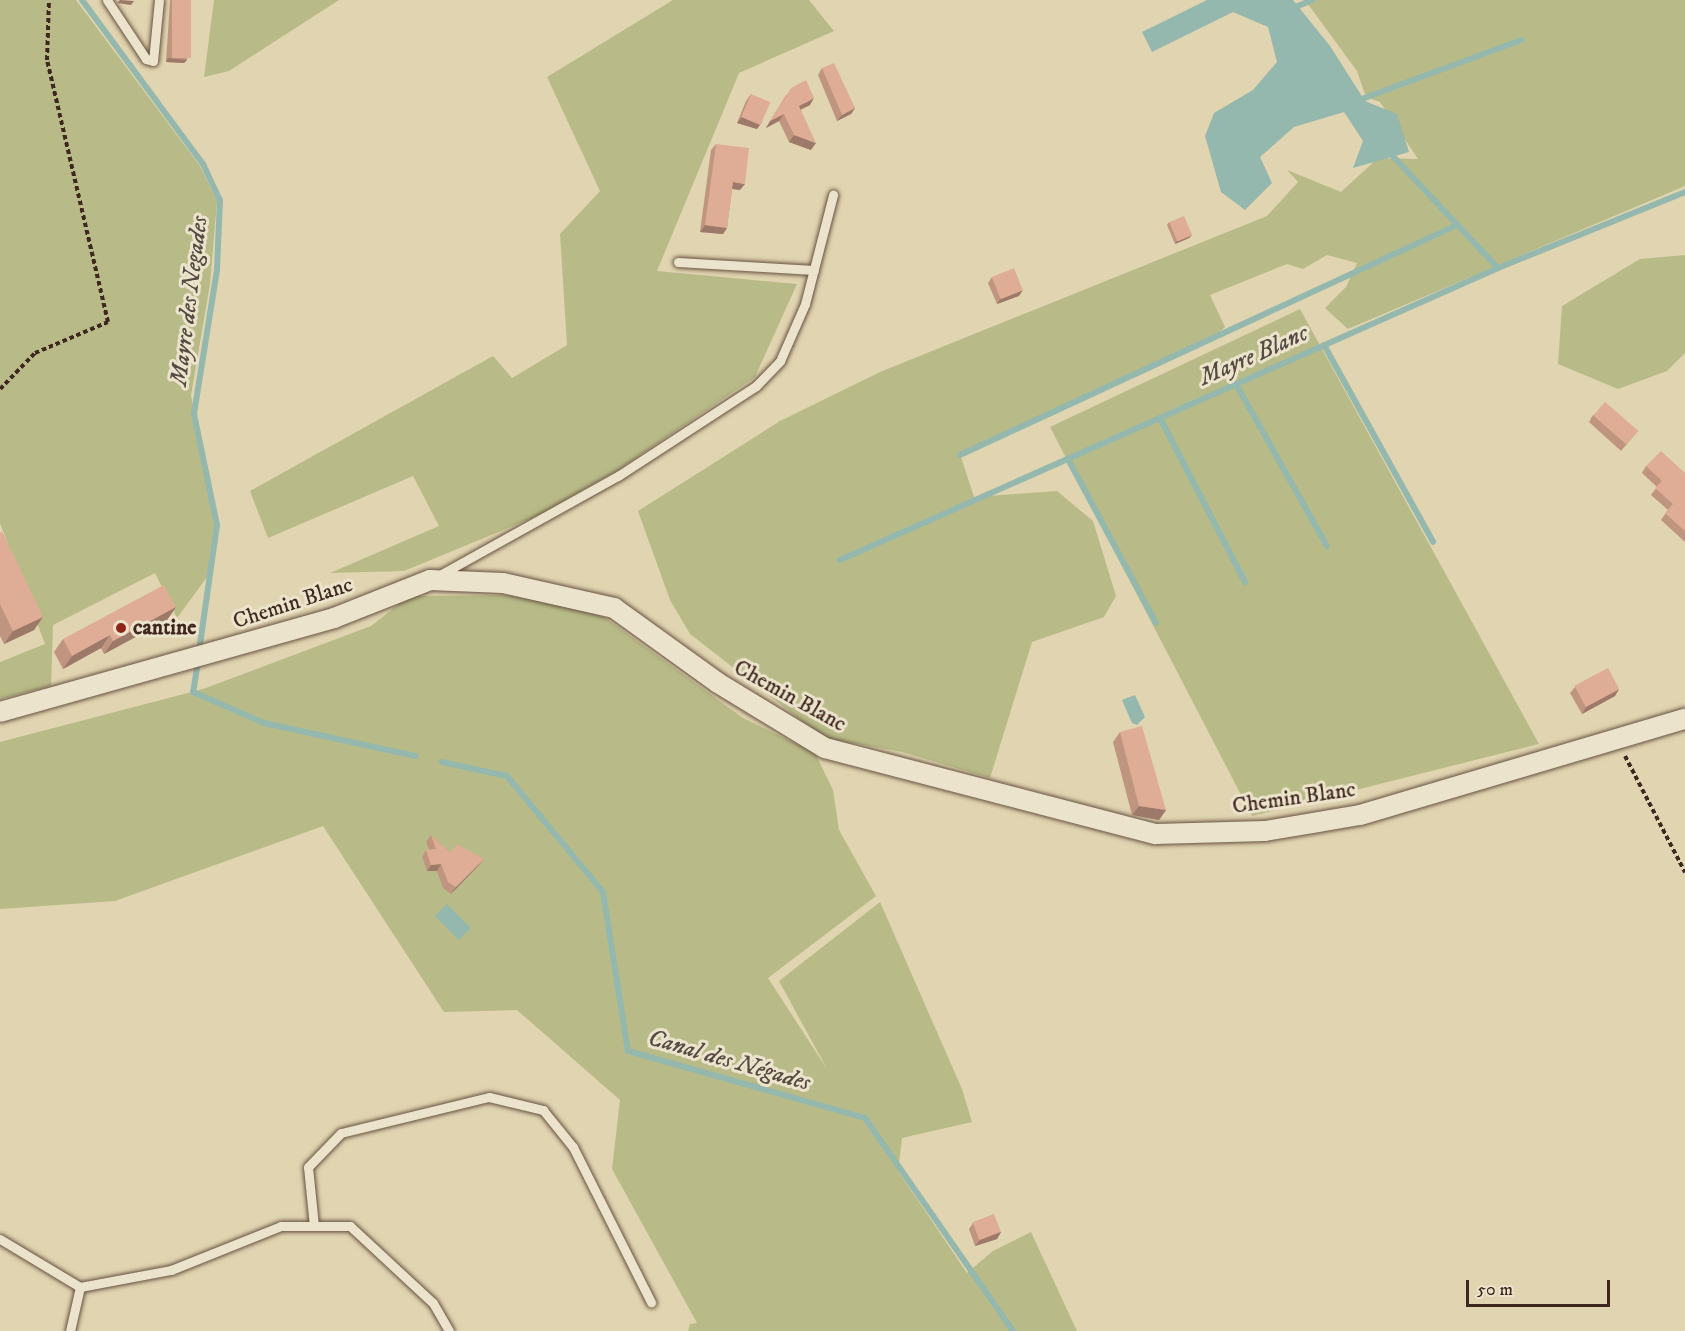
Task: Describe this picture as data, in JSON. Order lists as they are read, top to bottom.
{
  "streets": {
    "street": ["Chemin Blanc"]
  },
  "water": ["Mayre des Negades", "Mayre Blanc", "Canal des Négades"],
  "places": ["cantine"],
  "scale_bar": "50 m"
}
